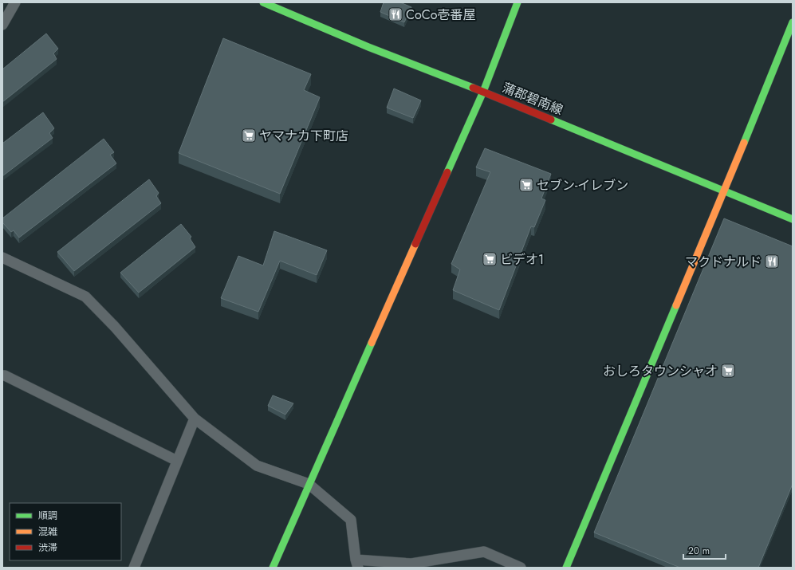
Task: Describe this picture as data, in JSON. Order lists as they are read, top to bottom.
{
  "streets": {
    "street": ["蒲郡碧南線"]
  },
  "places": {
    "restaurant": ["CoCo壱番屋", "マクドナルド"],
    "supermarket": [
      "ヤマナカ下町店",
      "セブン-イレブン",
      "ビデオ1",
      "おしろタウンシャオ"
    ]
  },
  "legend": ["順調", "混雑", "渋滞"],
  "scale_bar": "20 m"
}
